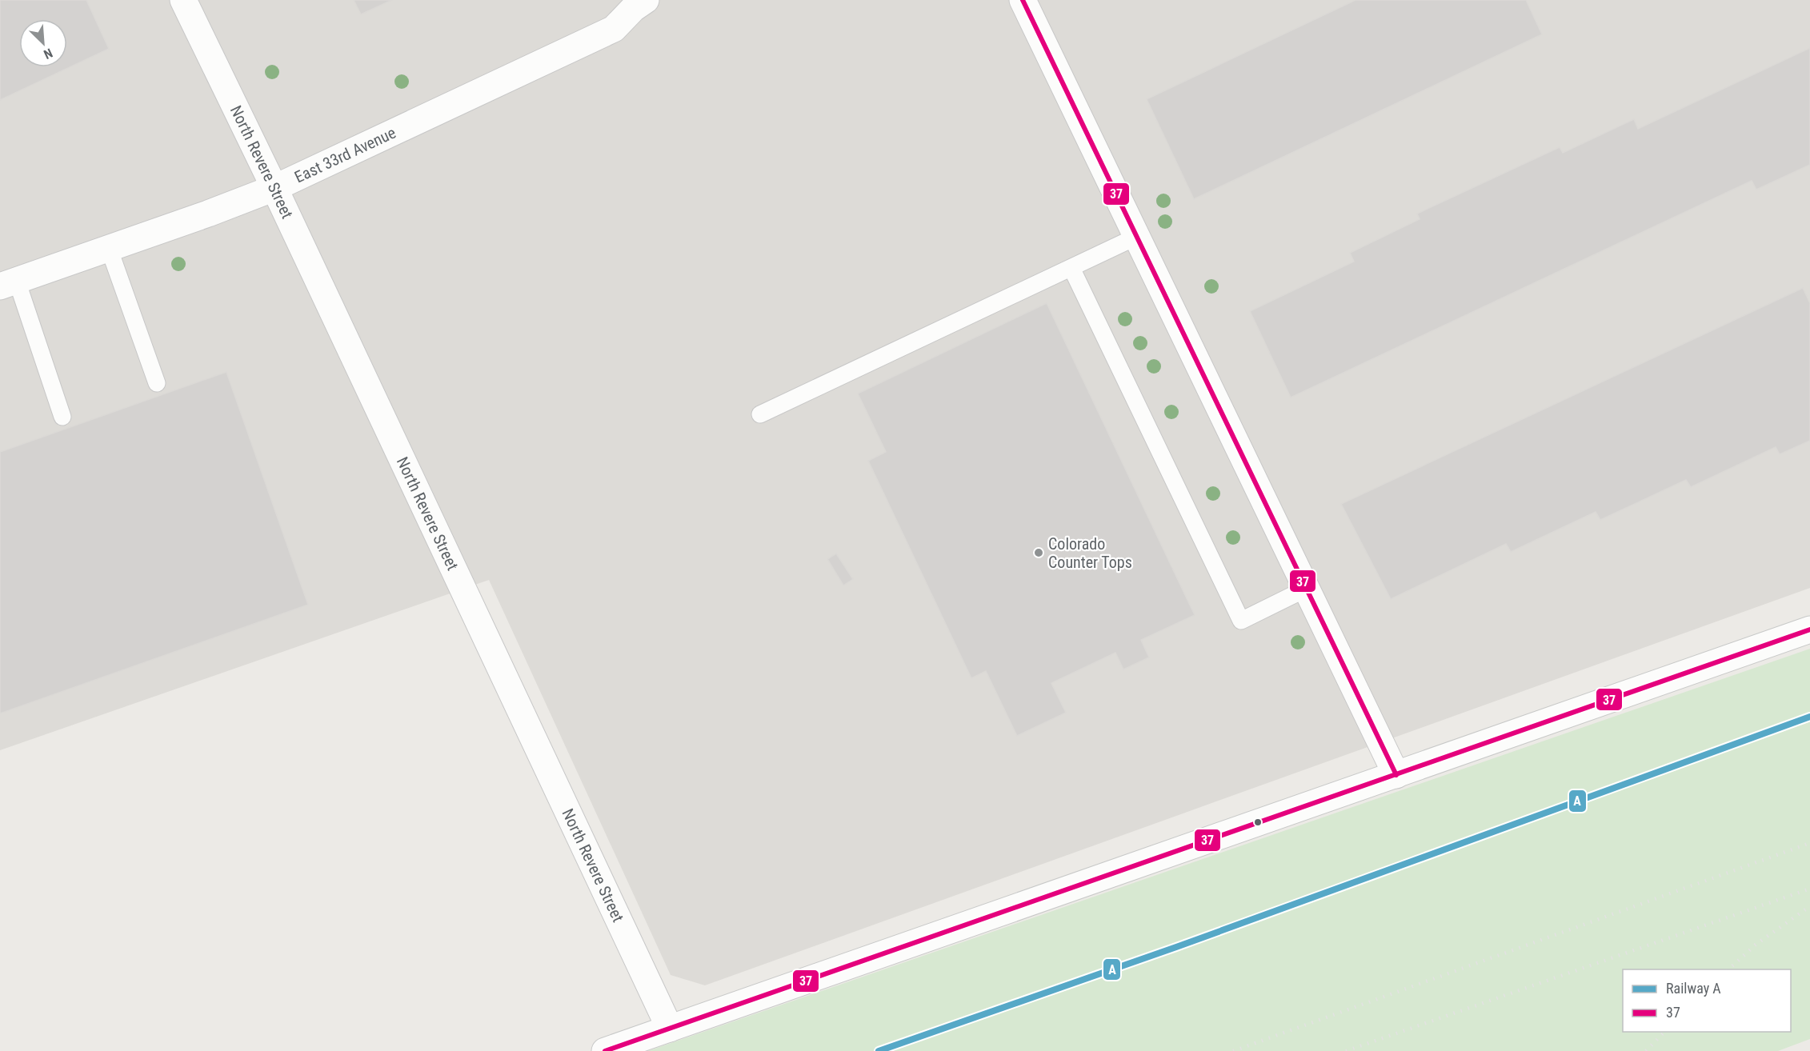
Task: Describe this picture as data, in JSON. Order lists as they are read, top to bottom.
{
  "streets": {
    "street": ["East 33rd Avenue", "North Revere Street"]
  },
  "crossings": [
    ["East 33rd Avenue", "North Revere Street"]
  ],
  "places": ["Colorado Counter Tops"],
  "lines": ["transit line 37", "rail line A"],
  "legend": ["Railway A", "37"],
  "north": "bottom right"
}
